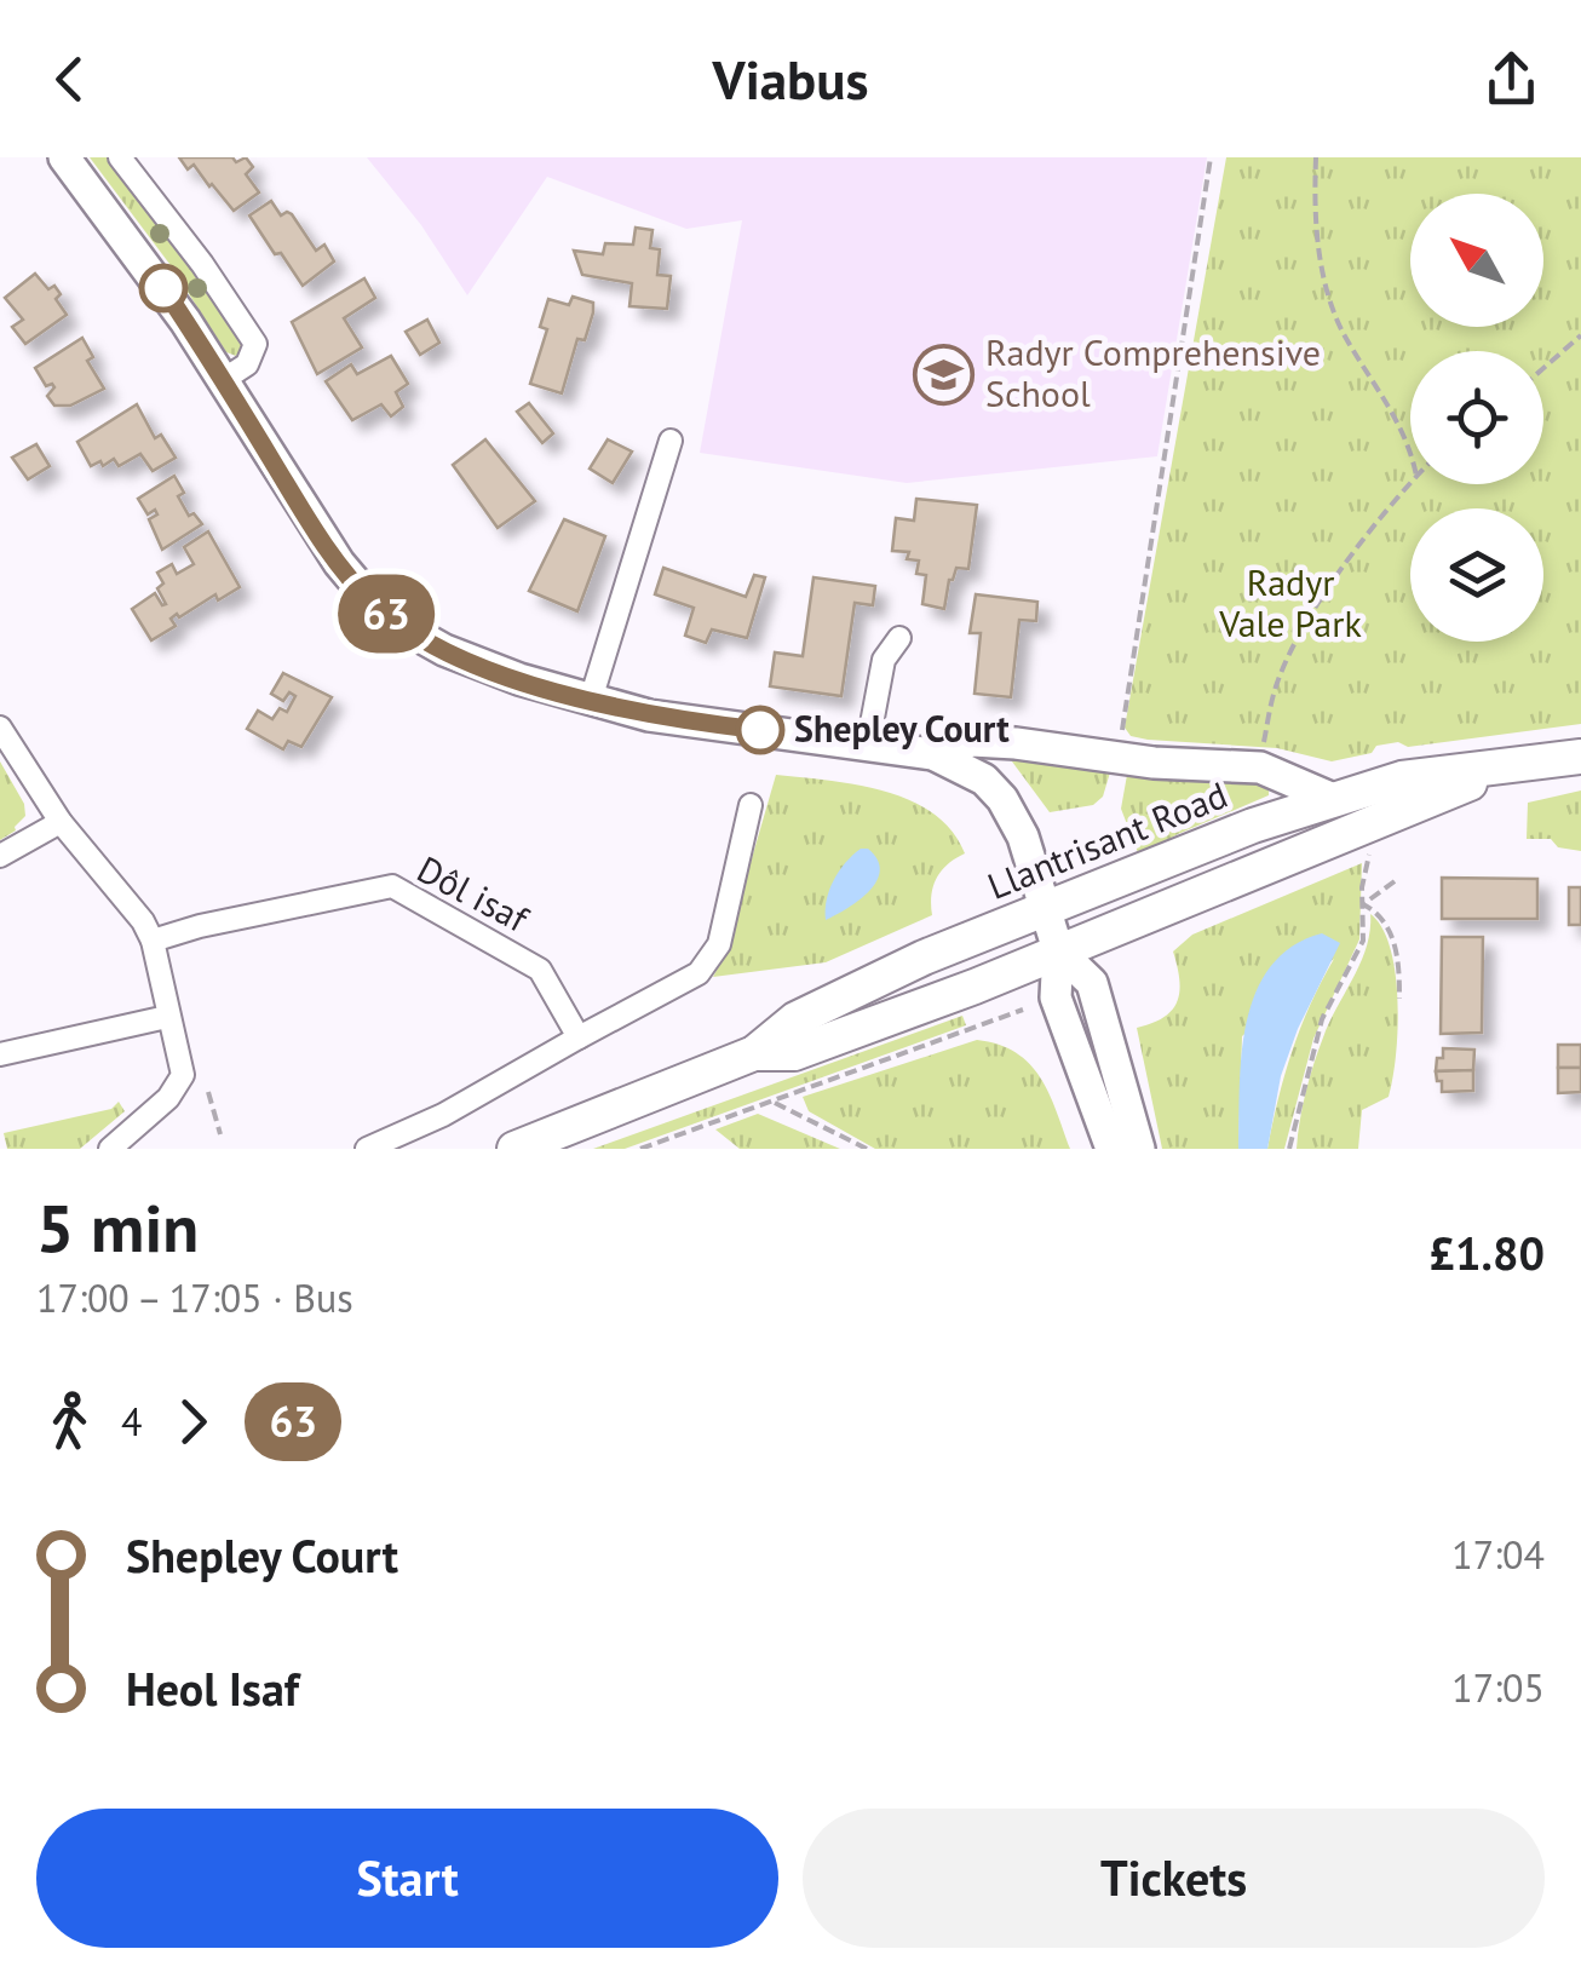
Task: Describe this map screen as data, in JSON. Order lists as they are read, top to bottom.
{
  "streets": {
    "main road": ["Llantrisant Road"],
    "street": ["Dôl isaf"]
  },
  "parks": ["Radyr Vale Park"],
  "places": {
    "school or university": ["Radyr Comprehensive School"],
    "other": ["Shepley Court"]
  },
  "lines": ["bus line 63"],
  "north": "top left",
  "page": {
    "header": "Viabus",
    "on_map": "63",
    "heading": ["5 min", "17:00 – 17:05 · Bus", "£1.80"],
    "legs": ["4", "63"],
    "list": [
      {
        "name": "Shepley Court",
        "value": "17:04"
      },
      {
        "name": "Heol Isaf",
        "value": "17:05"
      }
    ],
    "buttons": ["Start", "Tickets"]
  }
}
